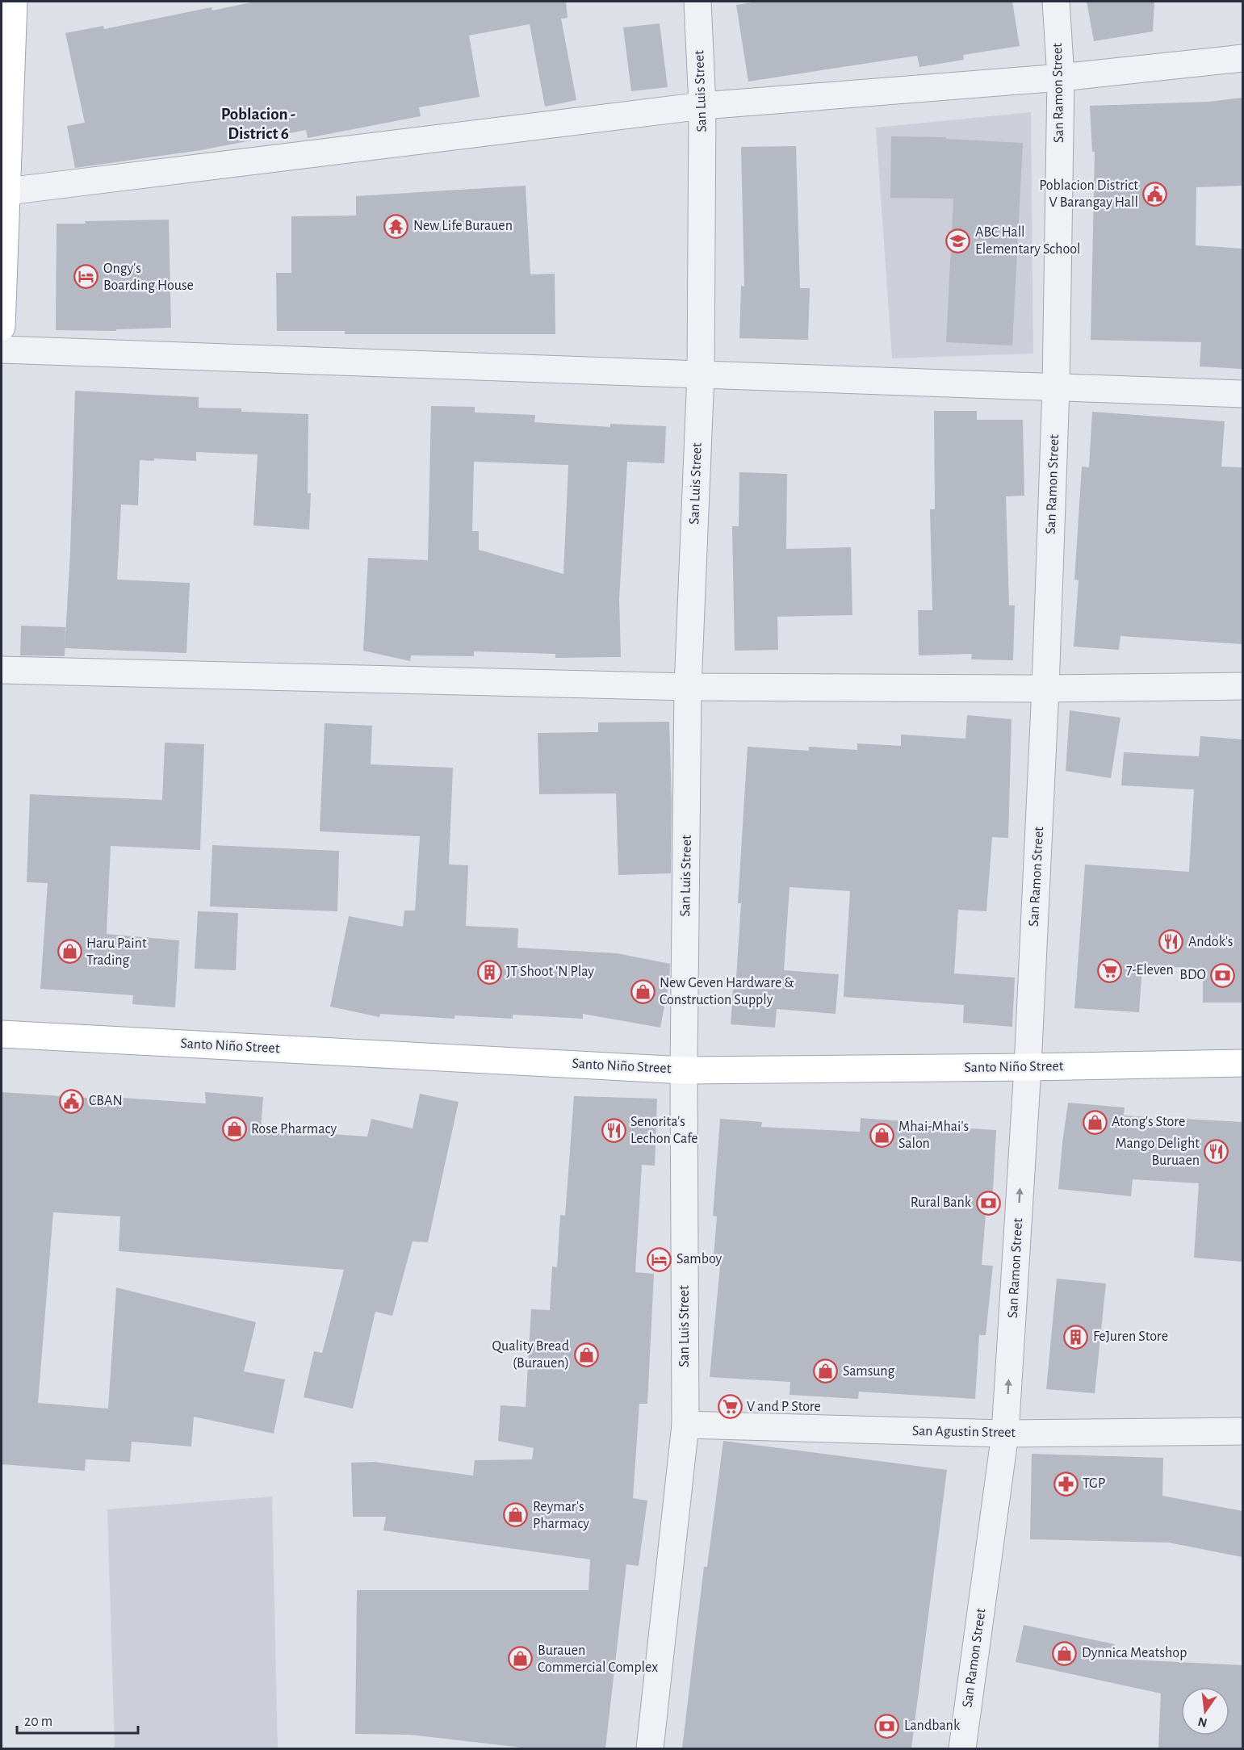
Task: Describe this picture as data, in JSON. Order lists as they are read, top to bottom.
{
  "streets": {
    "main road": ["Santo Niño Street"],
    "street": ["San Luis Street", "San Ramon Street", "San Agustin Street"]
  },
  "crossings": [
    ["San Luis Street", "Santo Niño Street"],
    ["San Luis Street", "San Agustin Street"],
    ["San Ramon Street", "Santo Niño Street"],
    ["San Ramon Street", "San Agustin Street"]
  ],
  "districts": ["Poblacion - District 6"],
  "places": {
    "public building": ["Poblacion District V Barangay Hall", "CBAN"],
    "temple": ["New Life Burauen"],
    "school or university": ["ABC Hall Elementary School"],
    "hotel": ["Ongy's Boarding House", "Samboy"],
    "restaurant": ["Andok's", "Senorita's Lechon Cafe", "Mango Delight Buruaen"],
    "shop": [
      "Haru Paint Trading",
      "New Geven Hardware & Construction Supply",
      "Atong's Store",
      "Rose Pharmacy",
      "Mhai-Mhai's Salon",
      "Quality Bread (Burauen)",
      "Samsung",
      "Reymar's Pharmacy",
      "Dynnica Meatshop",
      "Burauen Commercial Complex"
    ],
    "supermarket": ["7-Eleven", "V and P Store"],
    "building": ["JT Shoot 'N Play", "FeJuren Store"],
    "bank": ["BDO", "Rural Bank", "Landbank"],
    "pharmacy": ["TGP"]
  },
  "scale_bar": "20 m",
  "north": "bottom"
}
